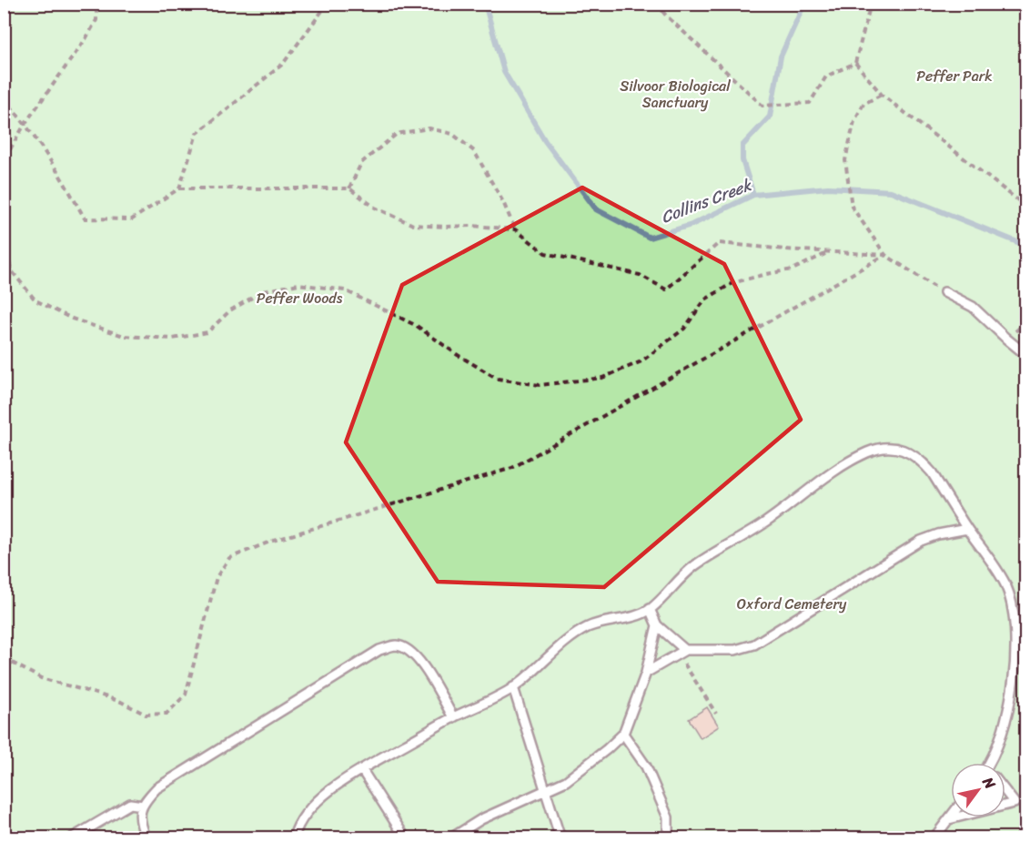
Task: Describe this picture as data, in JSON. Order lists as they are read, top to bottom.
{
  "water": ["Collins Creek"],
  "parks": [
    "Peffer Park",
    "Silvoor Biological Sanctuary",
    "Peffer Woods",
    "Oxford Cemetery"
  ],
  "north": "top right"
}
